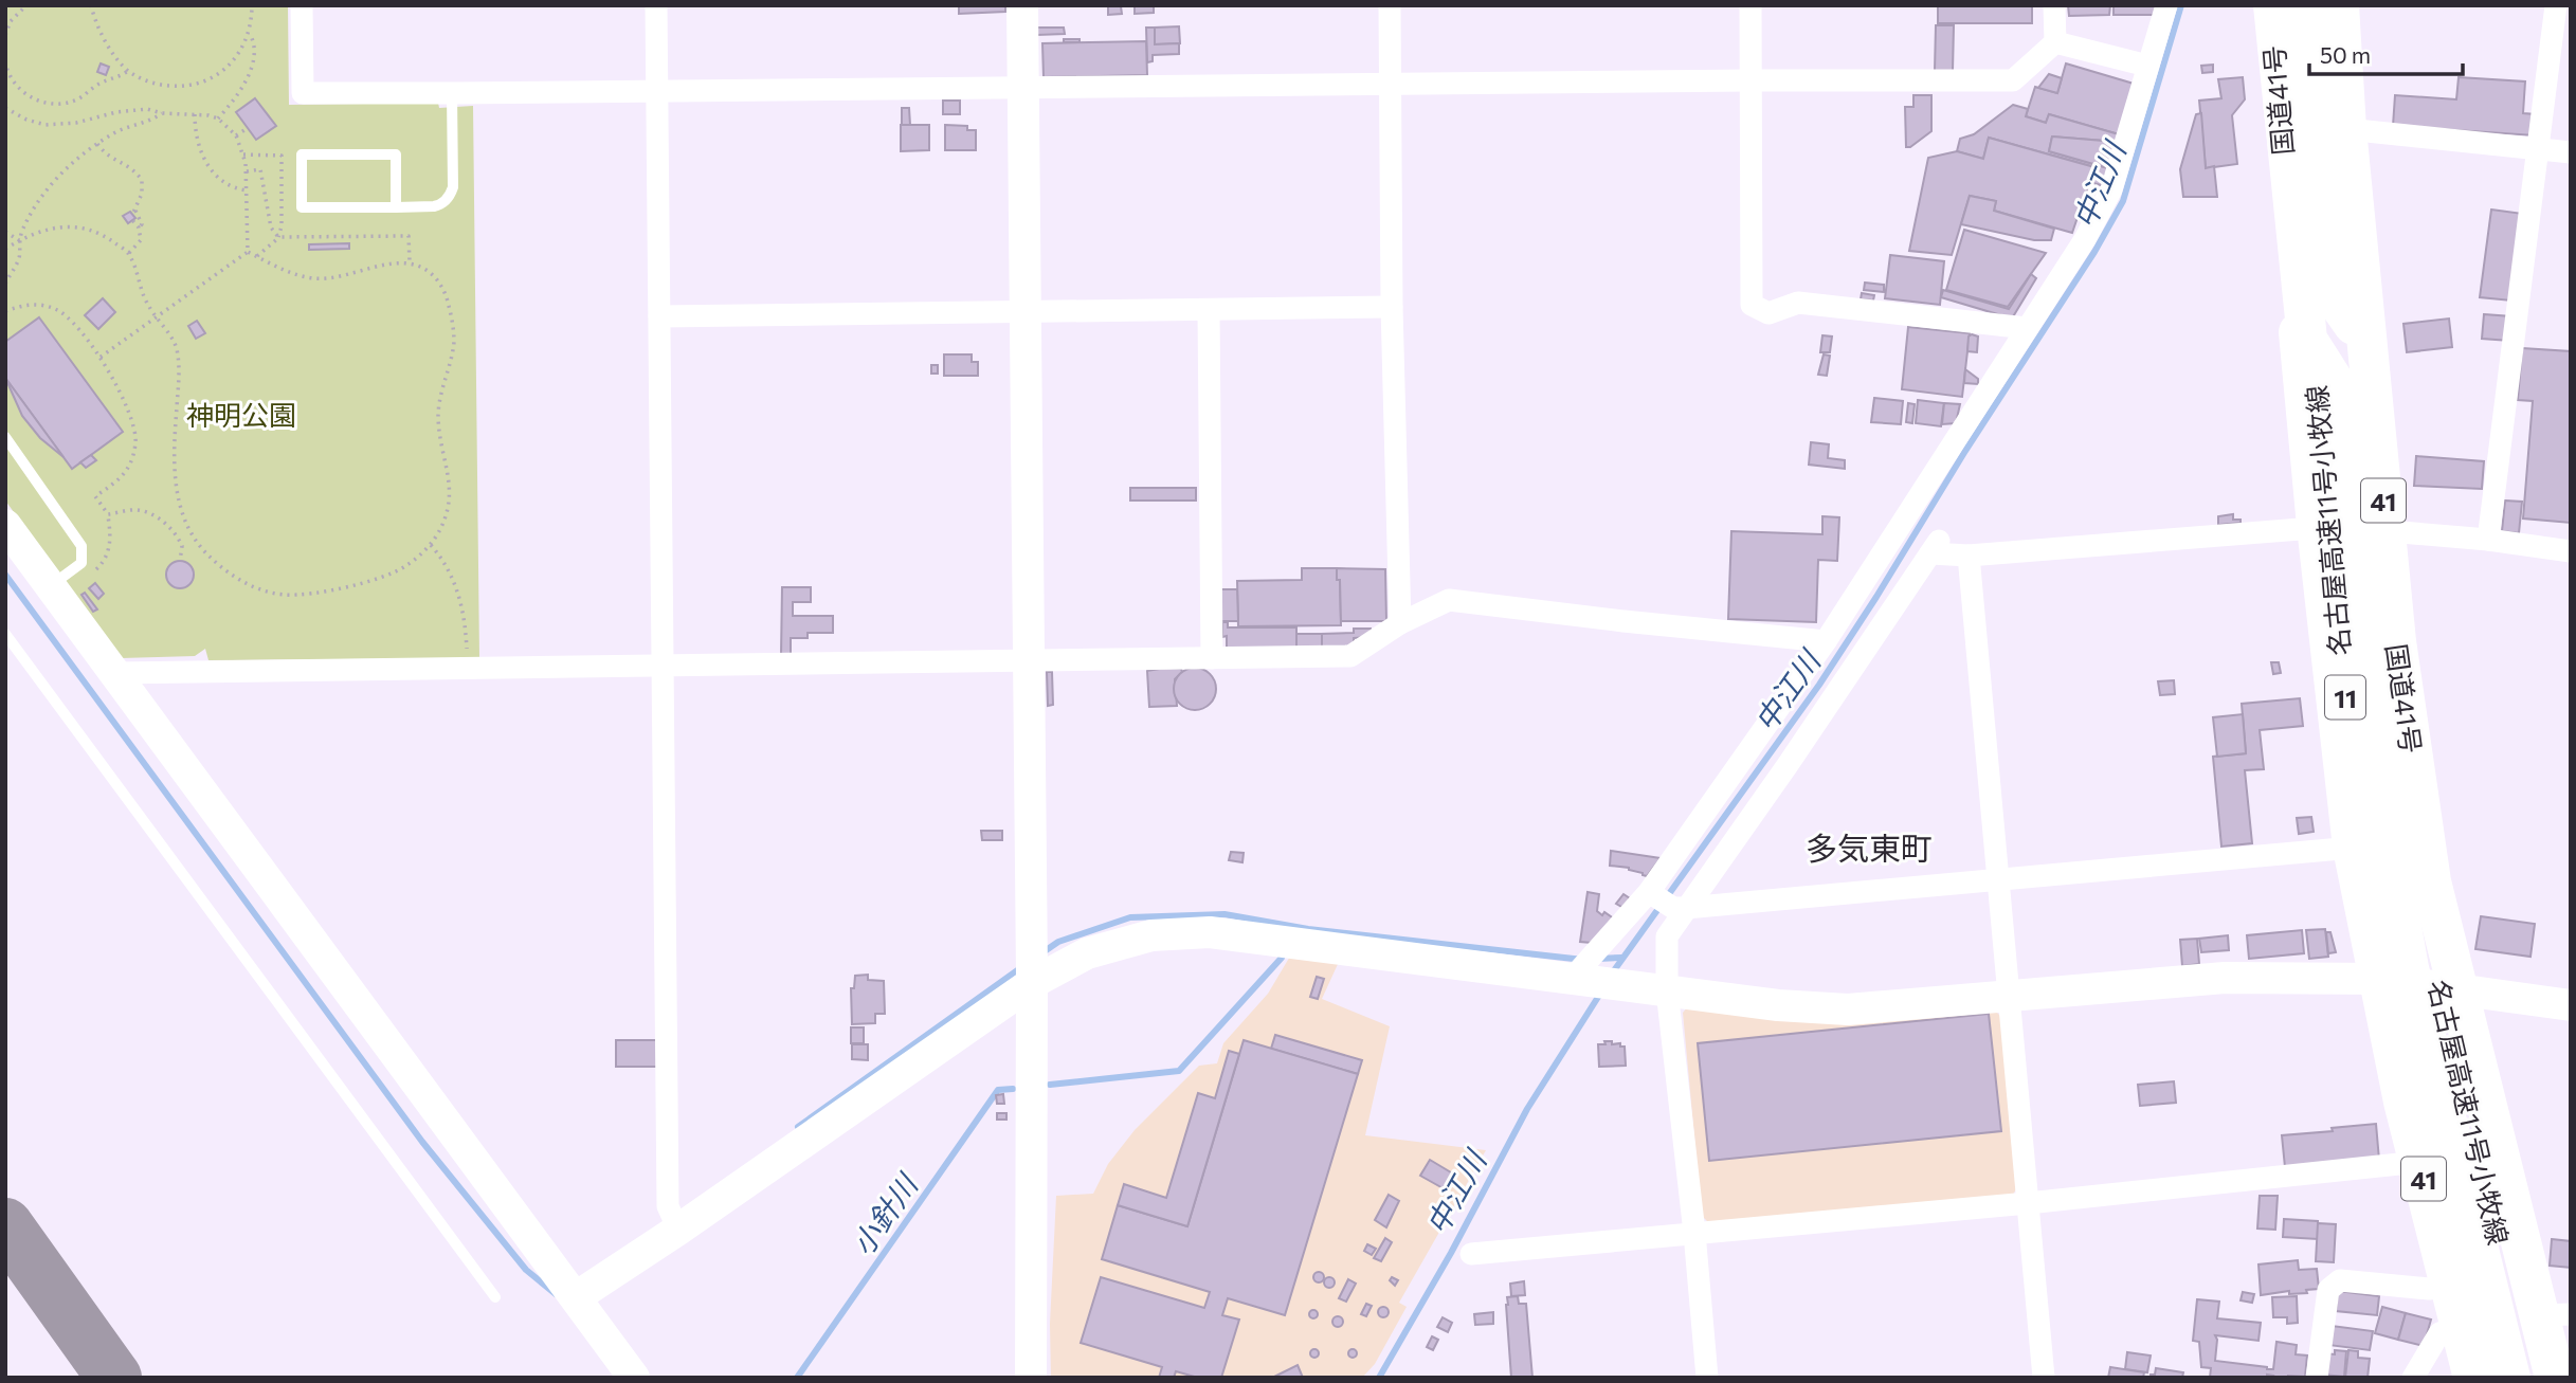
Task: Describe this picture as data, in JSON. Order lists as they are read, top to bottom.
{
  "streets": {
    "highway": [
      "国道41号",
      "41",
      "名古屋高速11号小牧線",
      "11"
    ]
  },
  "crossings": [
    ["国道41号", "名古屋高速11号小牧線"]
  ],
  "districts": ["多気東町"],
  "water": ["中江川", "小針川"],
  "parks": ["神明公園"],
  "scale_bar": "50 m"
}
